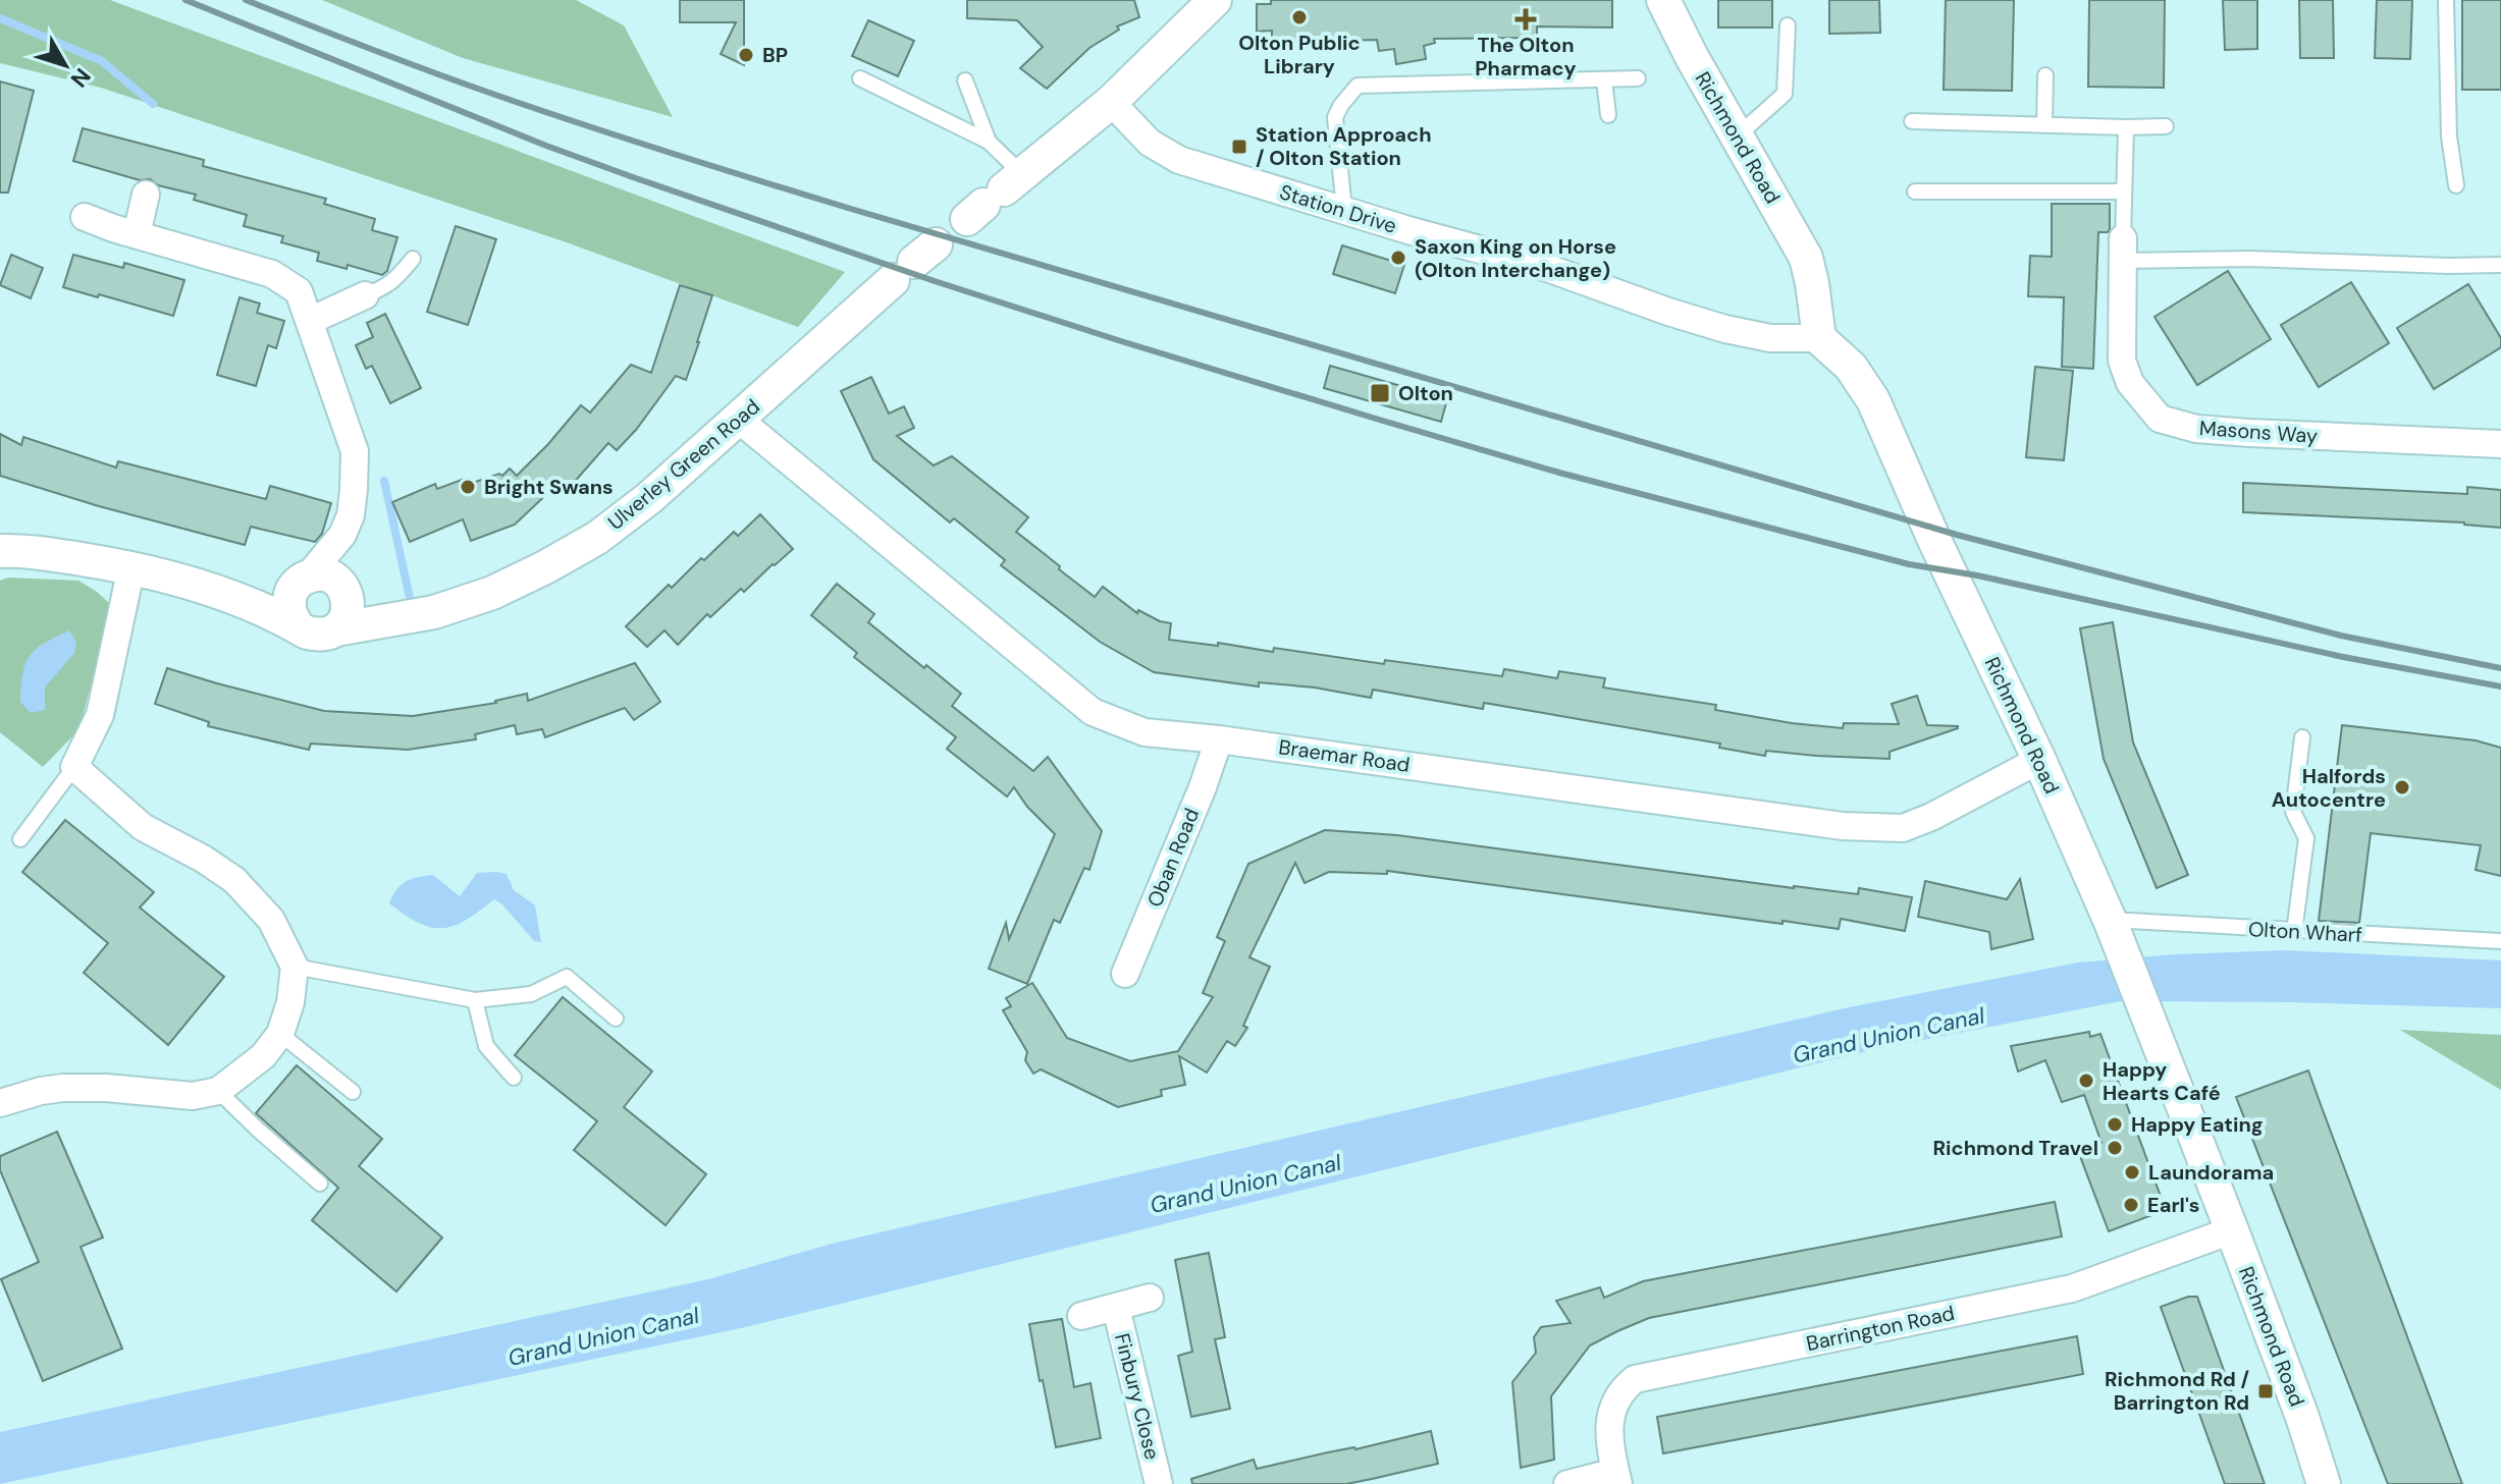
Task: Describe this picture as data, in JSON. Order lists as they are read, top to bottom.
{
  "streets": {
    "street": [
      "Richmond Road",
      "Station Drive",
      "Masons Way",
      "Ulverley Green Road",
      "Braemar Road",
      "Oban Road",
      "Barrington Road",
      "Finbury Close"
    ],
    "lane": ["Olton Wharf"]
  },
  "crossings": [
    ["Richmond Road", "Station Drive"],
    ["Richmond Road", "Braemar Road"],
    ["Richmond Road", "Olton Wharf"],
    ["Richmond Road", "Barrington Road"],
    ["Ulverley Green Road", "Braemar Road"],
    ["Braemar Road", "Oban Road"]
  ],
  "water": ["Grand Union Canal"],
  "places": {
    "other": [
      "Olton Public Library",
      "BP",
      "Saxon King on Horse (Olton Interchange)",
      "Bright Swans",
      "Halfords Autocentre",
      "Happy Hearts Café",
      "Happy Eating",
      "Richmond Travel",
      "Laundorama",
      "Earl's"
    ],
    "health": ["The Olton Pharmacy"],
    "transit": ["Station Approach / Olton Station", "Olton", "Richmond Rd / Barrington Rd"]
  },
  "north": "bottom right"
}
